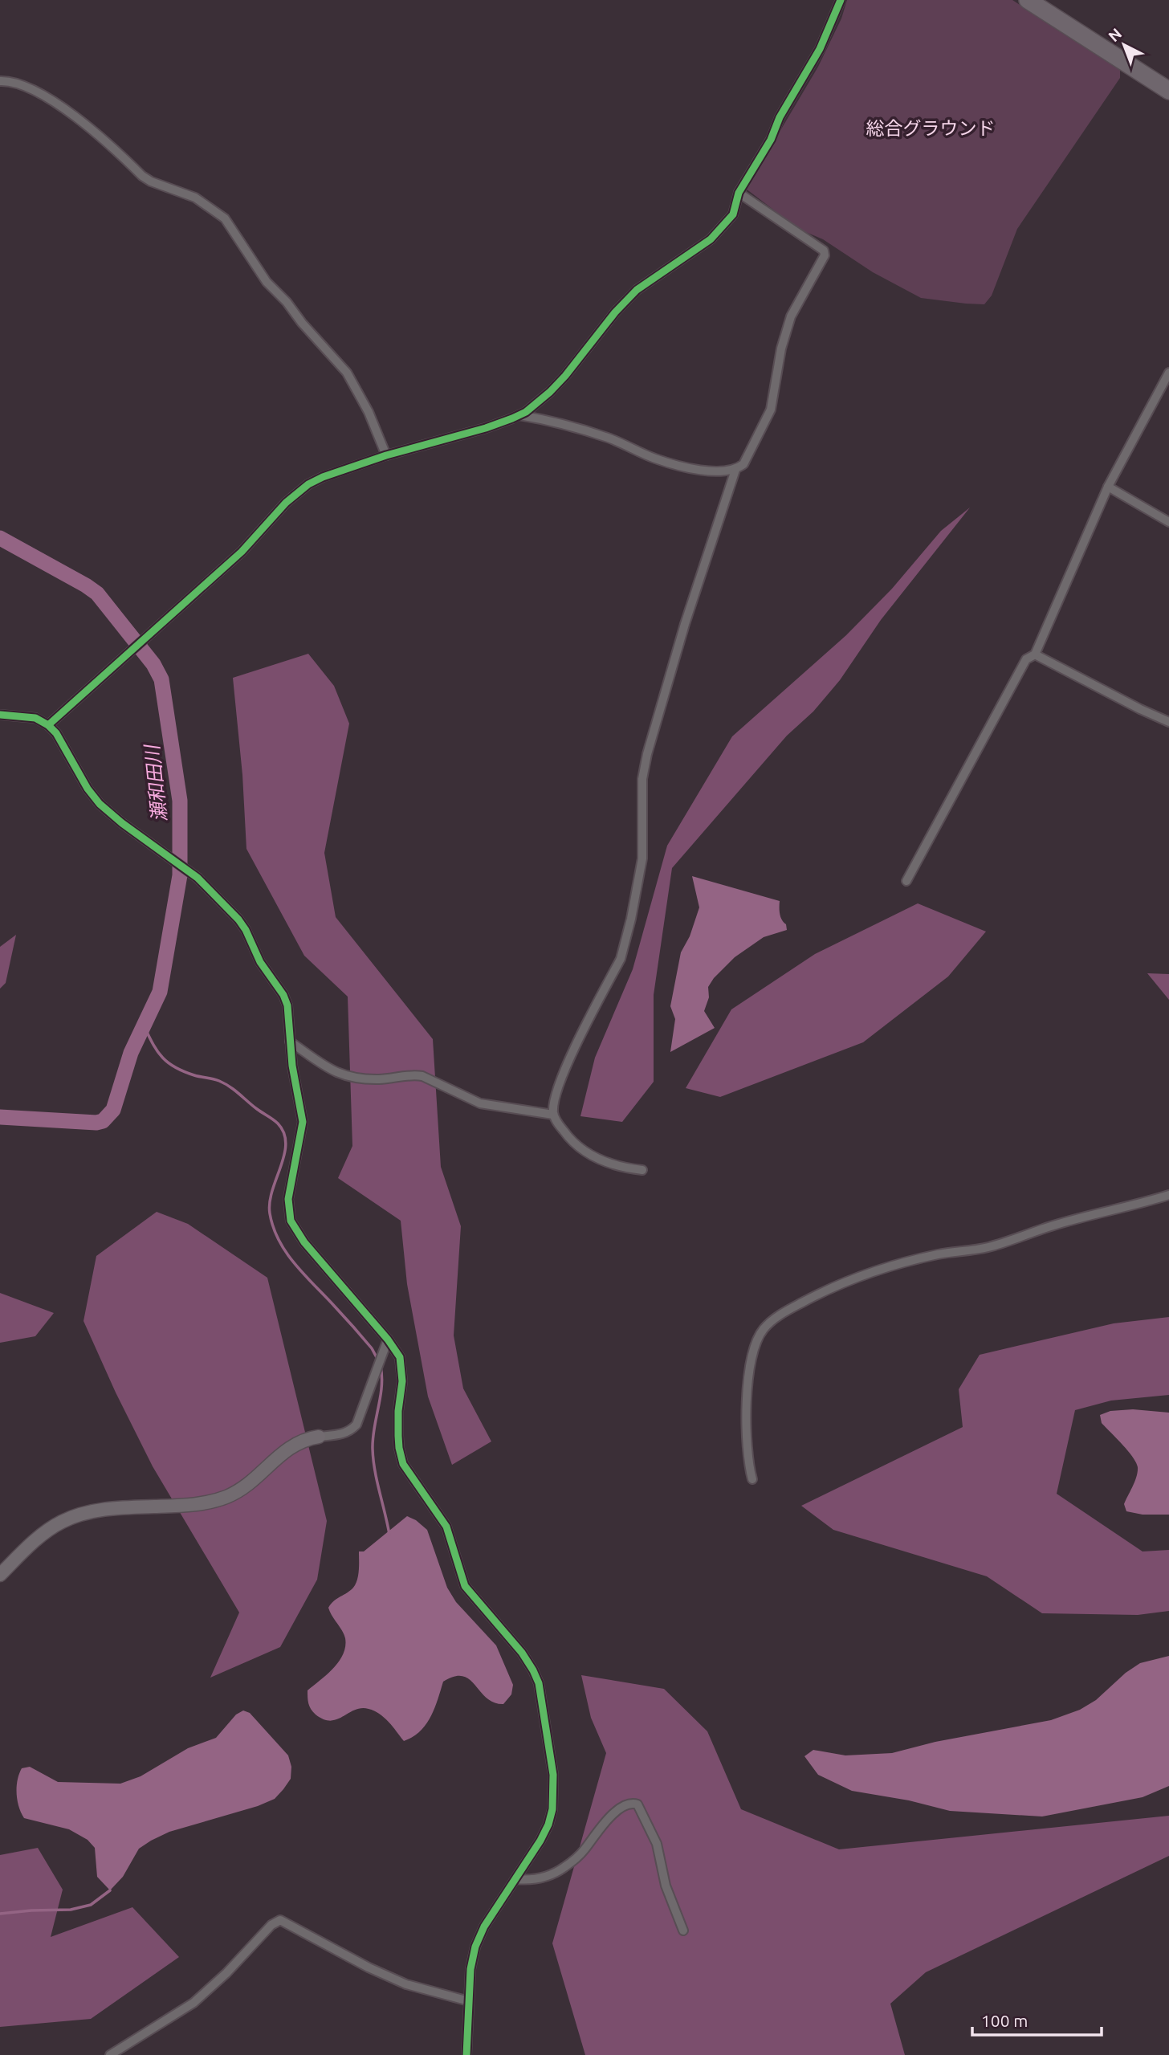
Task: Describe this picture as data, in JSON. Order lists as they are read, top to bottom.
{
  "water": ["瀬和田川"],
  "parks": ["総合グラウンド"],
  "scale_bar": "100 m",
  "north": "top left"
}
